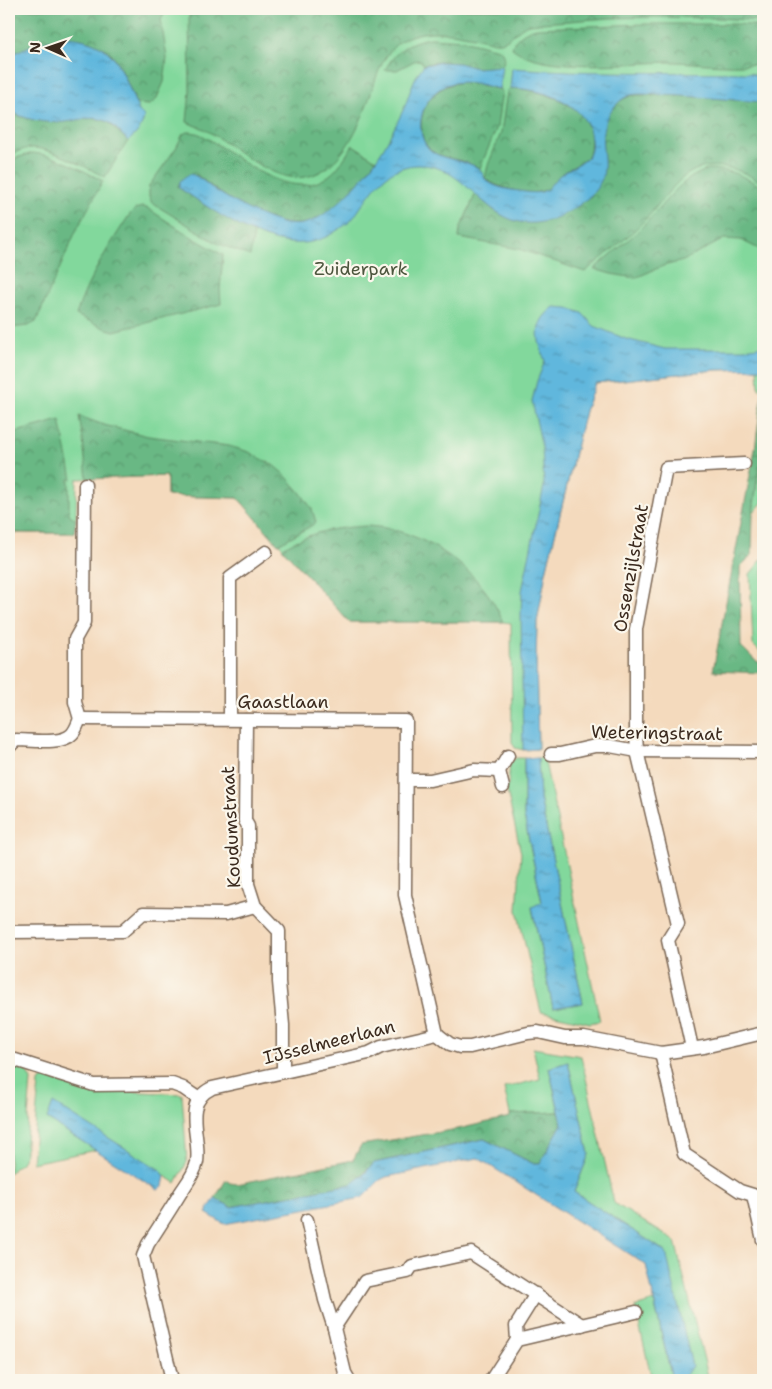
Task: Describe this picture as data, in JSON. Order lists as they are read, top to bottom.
{
  "streets": {
    "street": [
      "Ossenzijlstraat",
      "Gaastlaan",
      "Weteringstraat",
      "Koudumstraat",
      "IJsselmeerlaan"
    ]
  },
  "crossings": [
    ["Ossenzijlstraat", "Weteringstraat"],
    ["Gaastlaan", "Koudumstraat"],
    ["Gaastlaan", "IJsselmeerlaan"],
    ["Koudumstraat", "IJsselmeerlaan"]
  ],
  "parks": ["Zuiderpark"],
  "north": "left"
}
